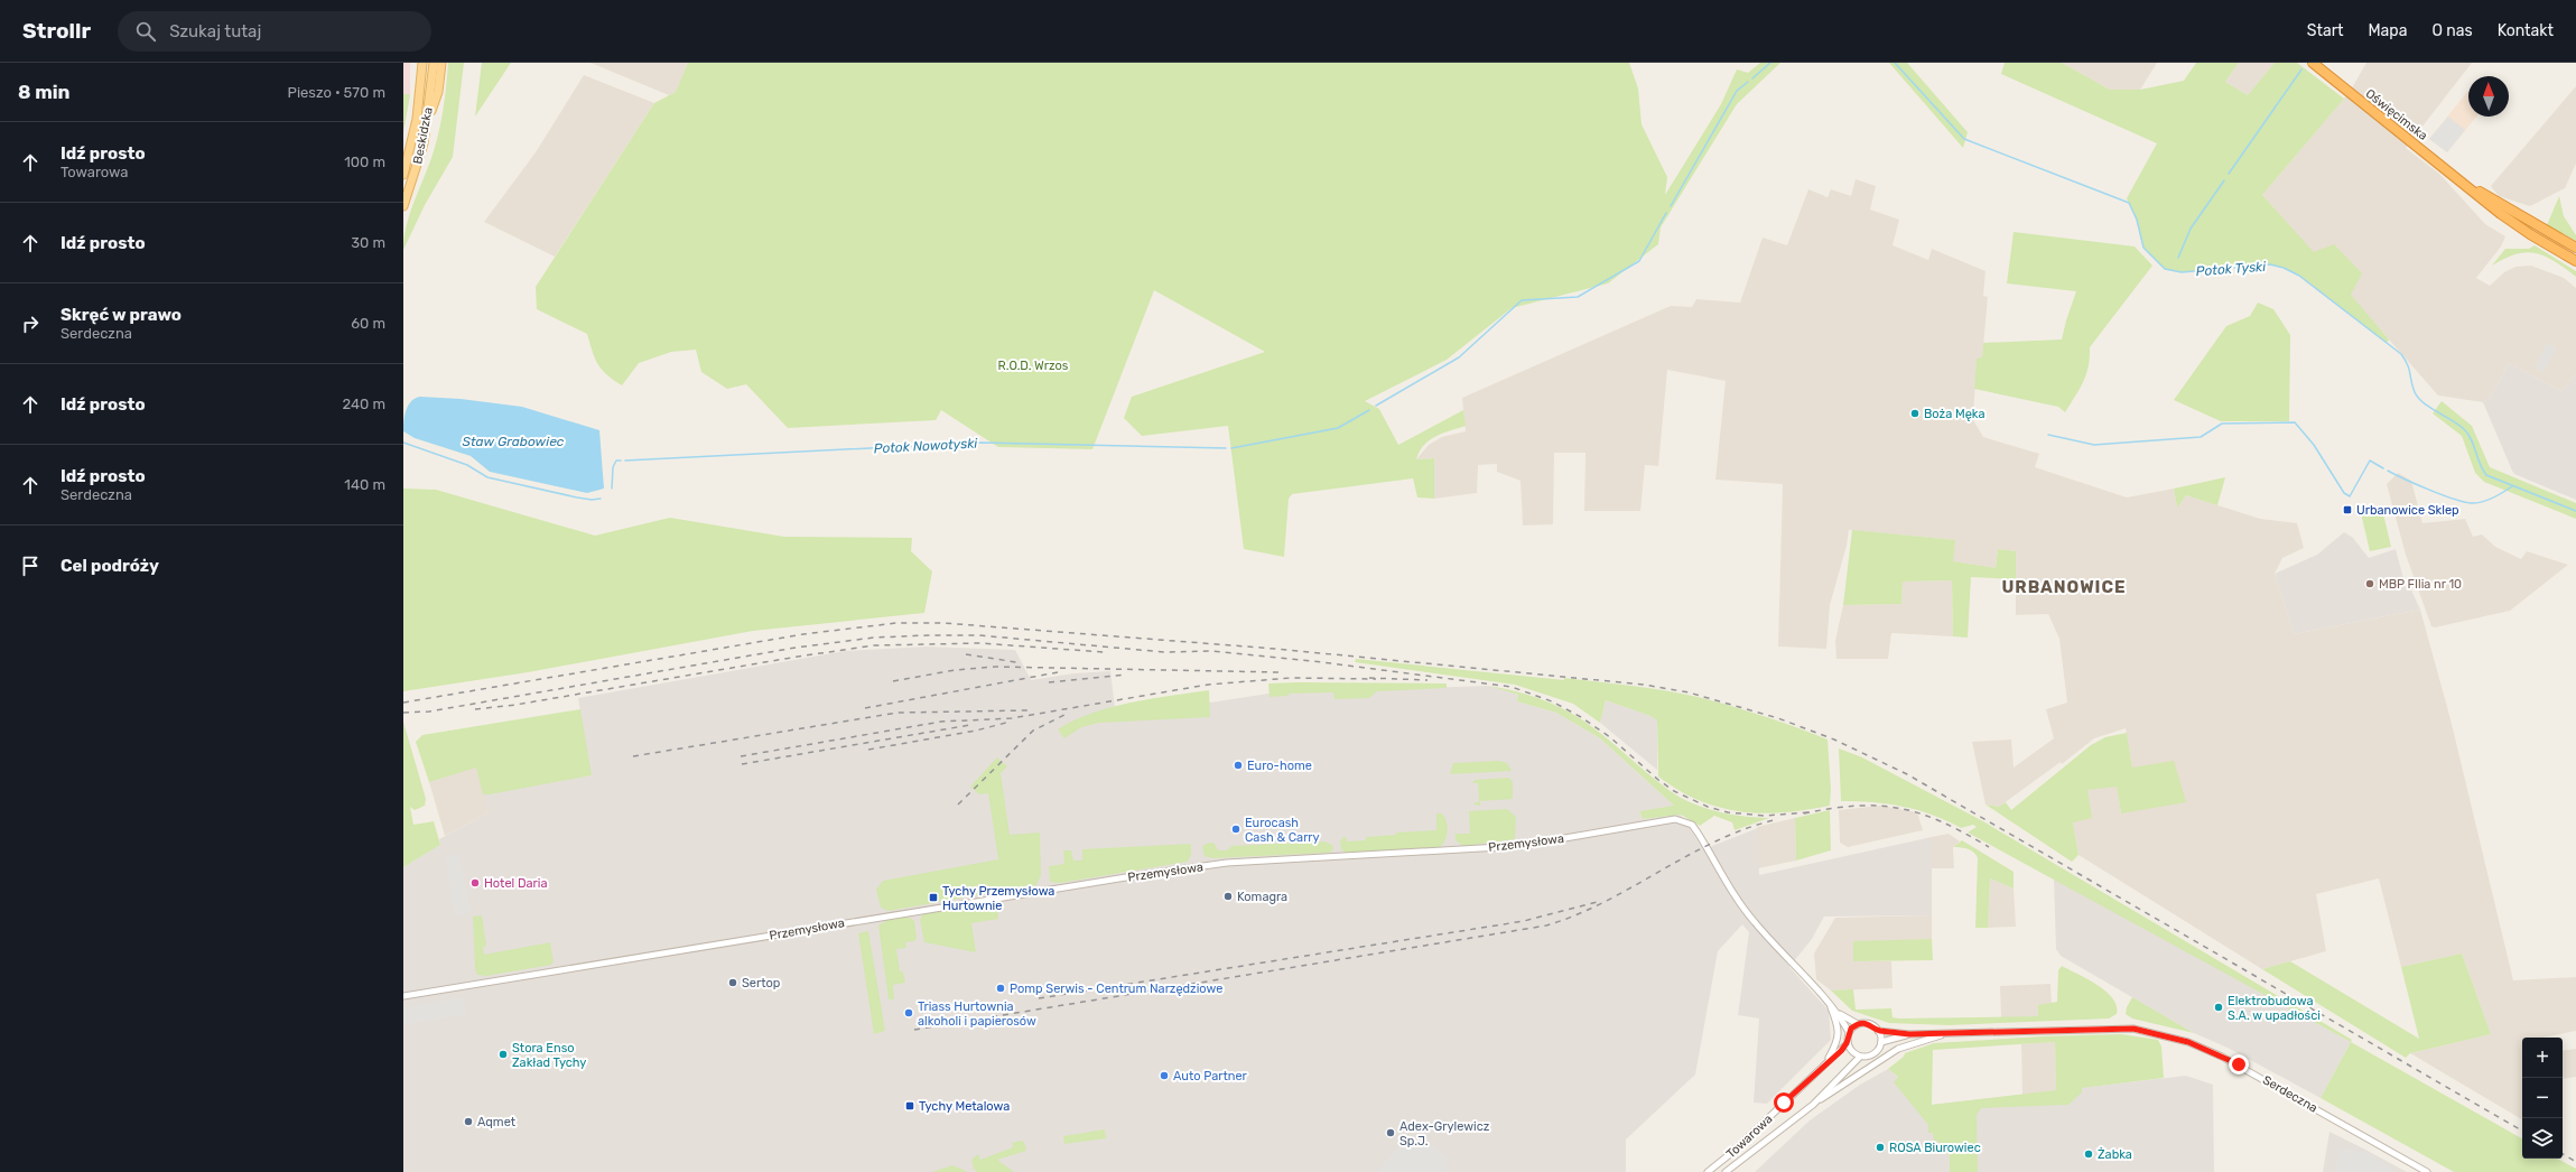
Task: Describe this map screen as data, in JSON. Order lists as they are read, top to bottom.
{
  "streets": {
    "highway": ["Oświęcimska"],
    "main road": ["Beskidzka"],
    "street": ["Przemysłowa", "Serdeczna", "Towarowa"]
  },
  "crossings": [
    ["Przemysłowa", "Towarowa"]
  ],
  "districts": ["URBANOWICE"],
  "water": ["Potok Tyski", "Staw Grabowiec", "Potok Nowotyski"],
  "parks": ["R.O.D. Wrzos"],
  "places": {
    "other": [
      "Boża Męka",
      "MBP FIlia nr 10",
      "Euro-home",
      "Eurocash Cash & Carry",
      "Hotel Daria",
      "Komagra",
      "Sertop",
      "Pomp Serwis - Centrum Narzędziowe",
      "Elektrobudowa S.A. w upadłości",
      "Triass Hurtownia alkoholi i papierosów",
      "Stora Enso Zakład Tychy",
      "Auto Partner",
      "Aqmet",
      "Adex-Grylewicz Sp.J.",
      "ROSA Biurowiec",
      "Żabka"
    ],
    "transit": ["Urbanowice Sklep", "Tychy Przemysłowa Hurtownie", "Tychy Metalowa"]
  },
  "north": "top",
  "page": {
    "header": "Strollr",
    "search": "Szukaj tutaj",
    "nav": [
      "Start",
      "Mapa",
      "O nas",
      "Kontakt"
    ],
    "heading": ["8 min", "Pieszo · 570 m"],
    "list": [
      ["Idź prosto", "Towarowa", "100 m"],
      ["Idź prosto", "30 m"],
      ["Skręć w prawo", "Serdeczna", "60 m"],
      ["Idź prosto", "240 m"],
      ["Idź prosto", "Serdeczna", "140 m"],
      "Cel podróży"
    ],
    "map_buttons": ["+", "−"]
  }
}
